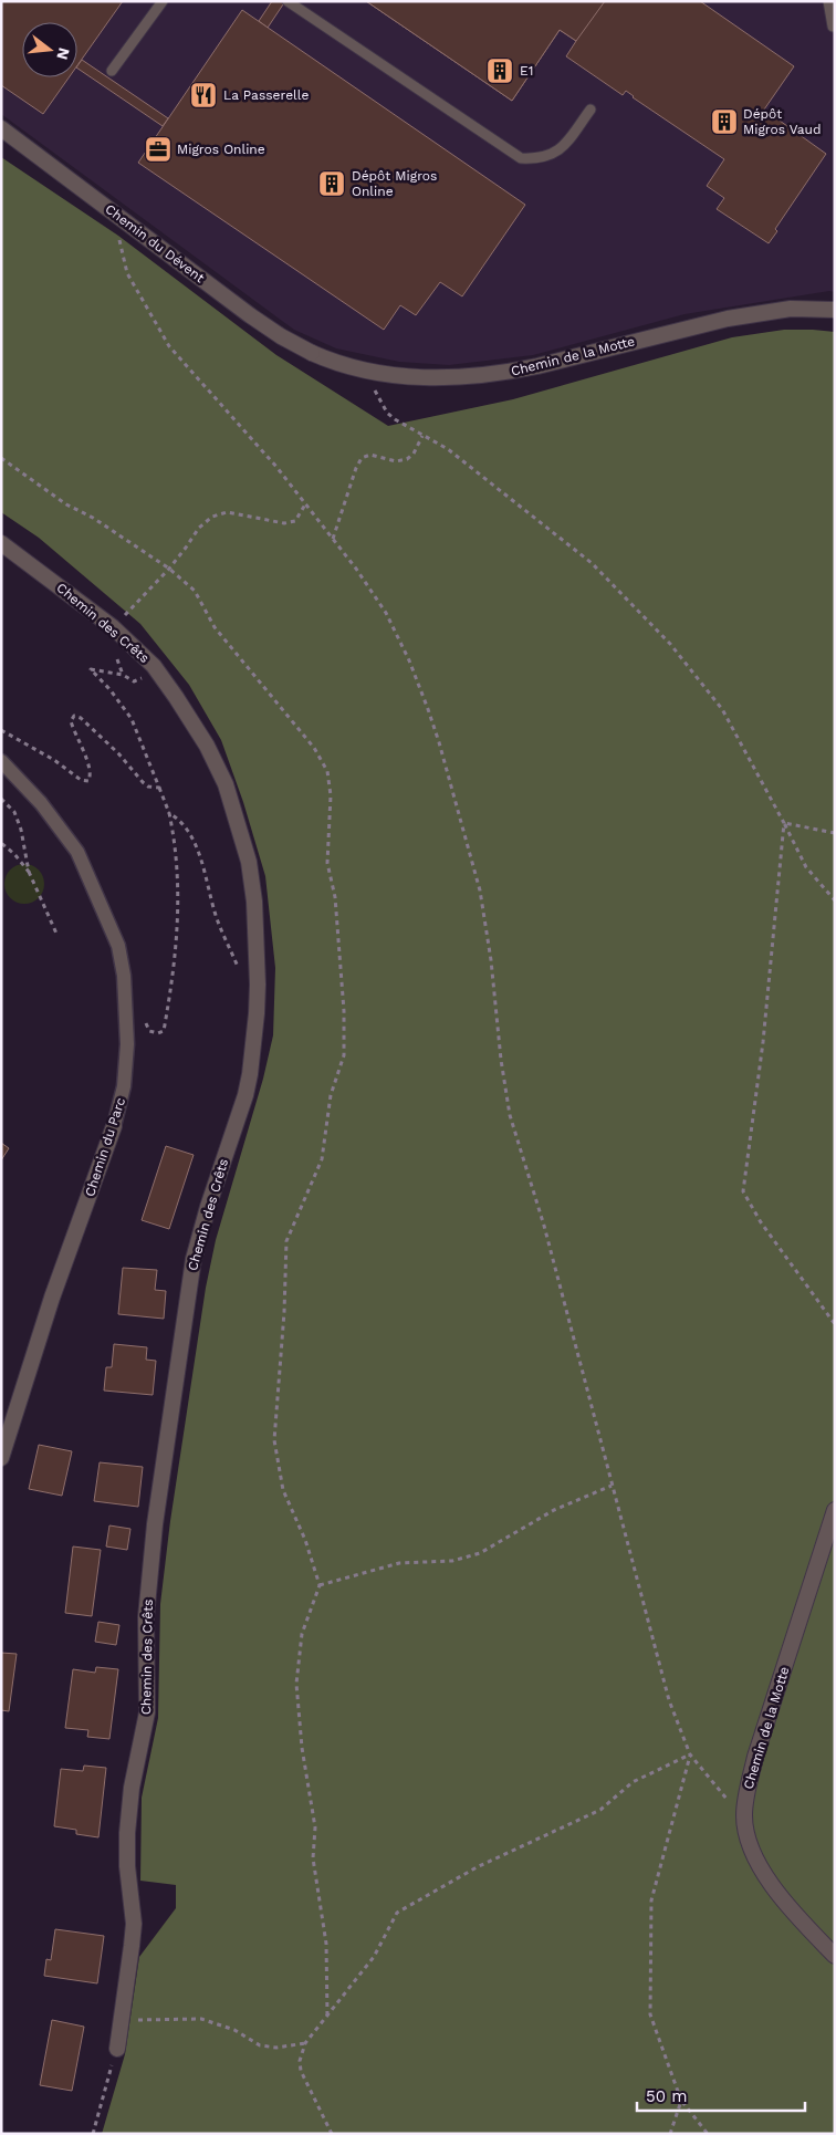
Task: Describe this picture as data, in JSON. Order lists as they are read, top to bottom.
{
  "streets": {
    "street": [
      "Chemin du Dévent",
      "Chemin de la Motte",
      "Chemin des Crêts",
      "Chemin du Parc"
    ]
  },
  "crossings": [
    ["Chemin du Dévent", "Chemin de la Motte"]
  ],
  "places": {
    "building": ["E1", "Dépôt Migros Vaud", "Dépôt Migros Online"],
    "restaurant": ["La Passerelle"],
    "office": ["Migros Online"]
  },
  "scale_bar": "50 m",
  "north": "right"
}
